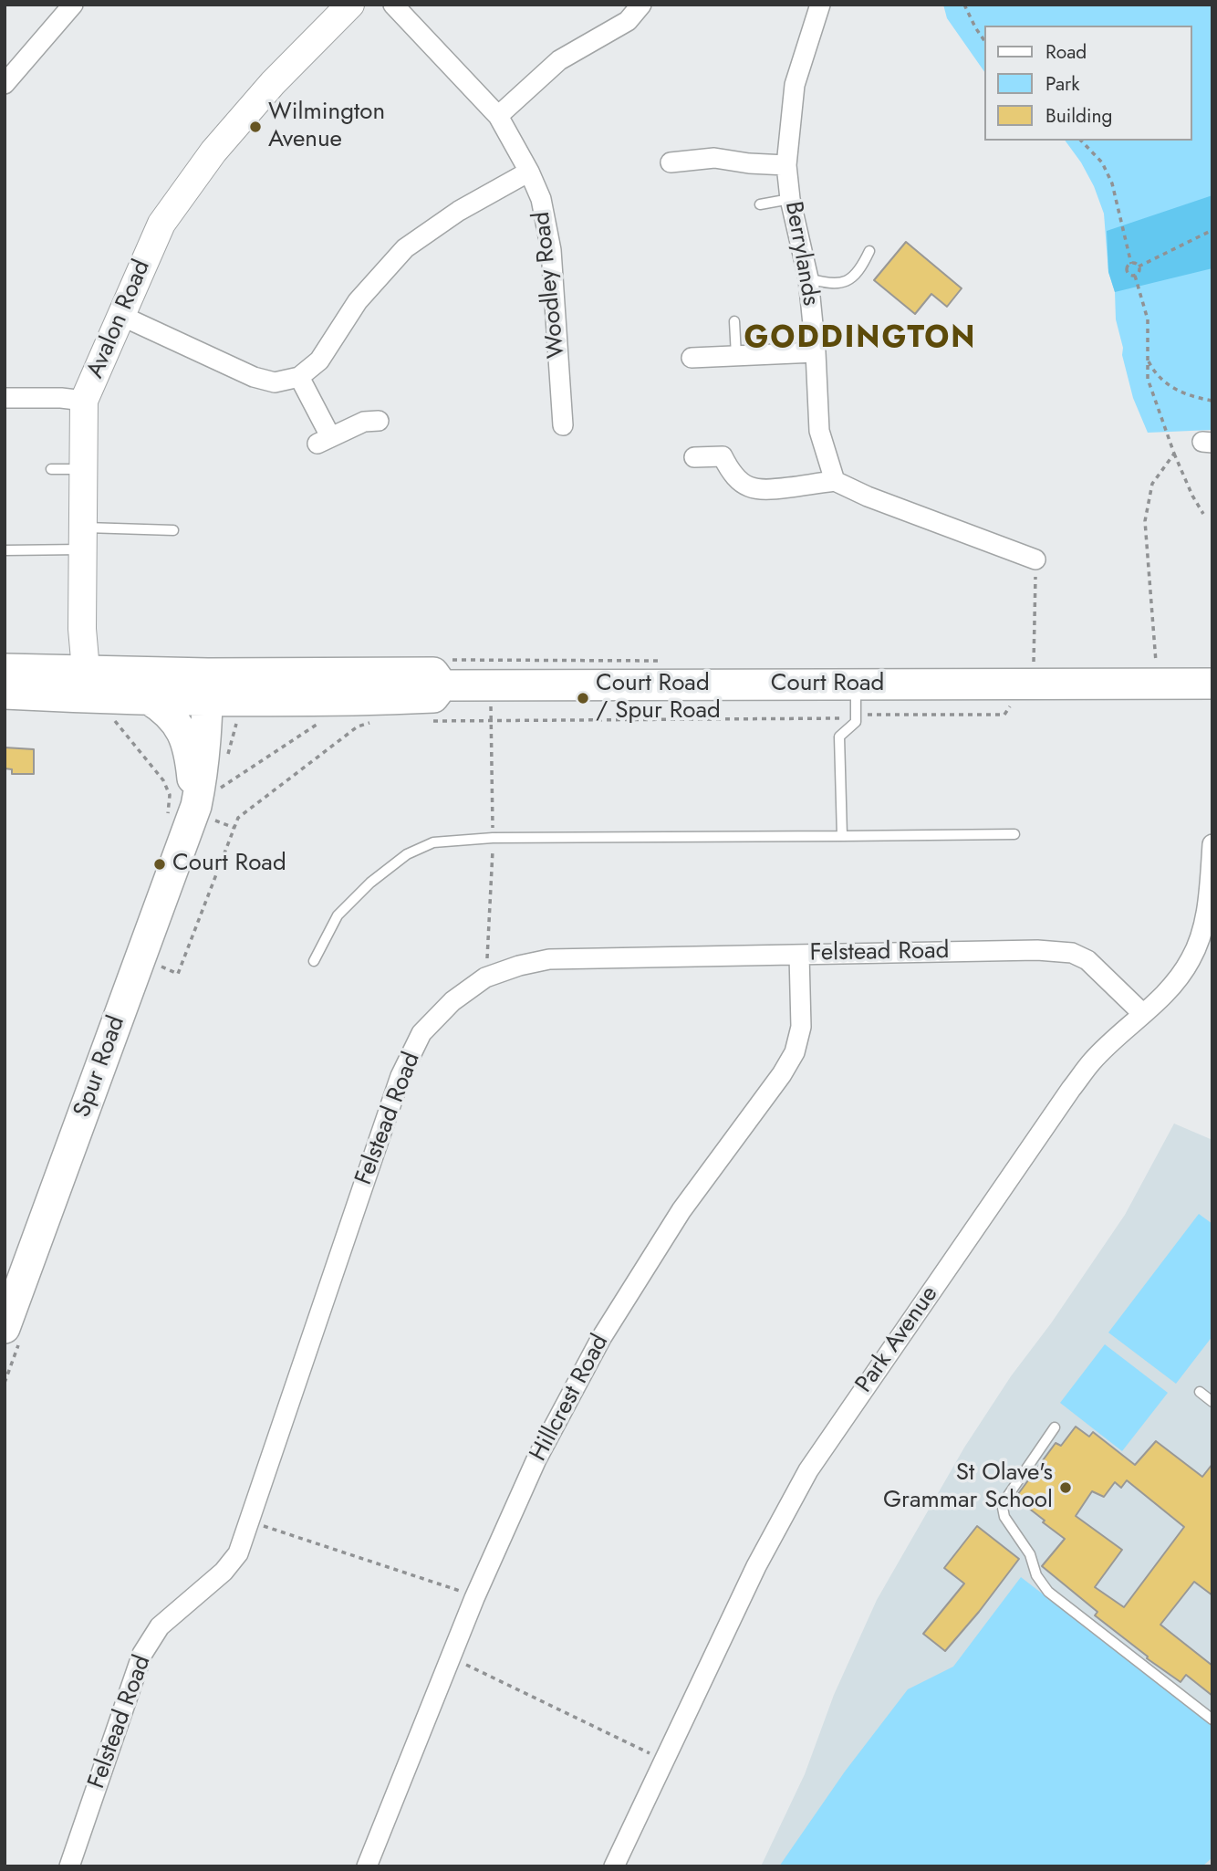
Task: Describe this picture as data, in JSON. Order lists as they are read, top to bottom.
{
  "streets": {
    "main road": ["Court Road", "Spur Road"],
    "street": [
      "Berrylands",
      "Woodley Road",
      "Avalon Road",
      "Felstead Road",
      "Park Avenue",
      "Hillcrest Road"
    ]
  },
  "crossings": [
    ["Avalon Road", "Court Road"],
    ["Court Road", "Spur Road"],
    ["Felstead Road", "Park Avenue"],
    ["Felstead Road", "Hillcrest Road"]
  ],
  "districts": ["GODDINGTON"],
  "places": [
    "Wilmington Avenue",
    "Court Road / Spur Road",
    "Court Road",
    "St Olave's Grammar School"
  ],
  "legend": ["Road", "Park", "Building"]
}
